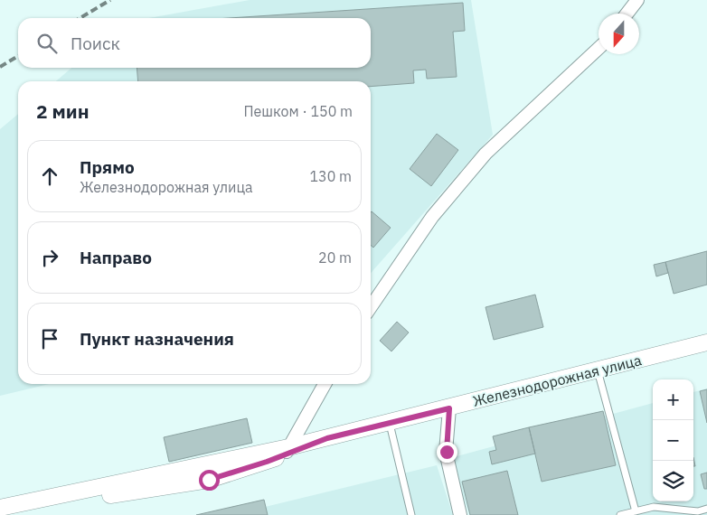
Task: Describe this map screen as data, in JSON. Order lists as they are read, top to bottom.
{
  "streets": {
    "street": ["Железнодорожная улица"]
  },
  "north": "bottom",
  "page": {
    "search": "Поиск",
    "heading": ["2 мин", "Пешком · 150 m"],
    "list": [
      ["Прямо", "Железнодорожная улица", "130 m"],
      ["Направо", "20 m"],
      "Пункт назначения"
    ],
    "map_buttons": ["+", "−"]
  }
}
